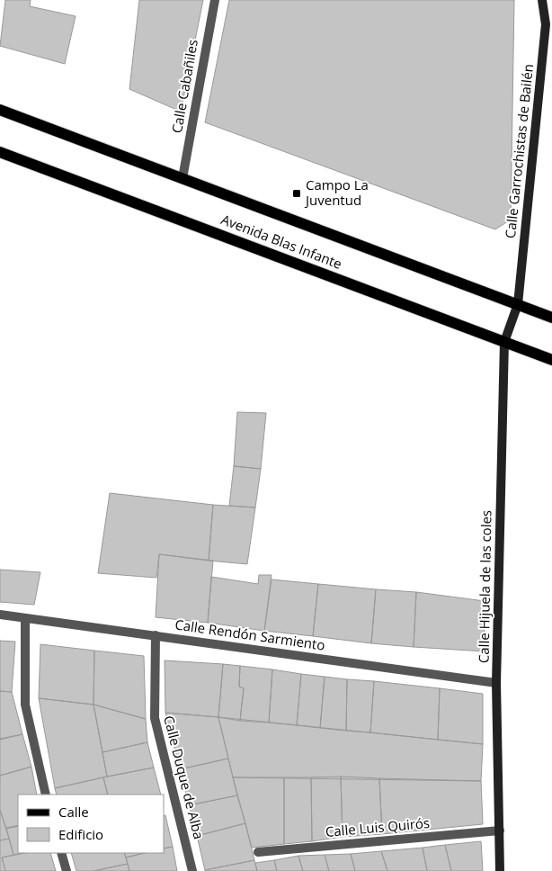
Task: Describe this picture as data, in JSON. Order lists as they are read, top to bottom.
{
  "streets": {
    "main road": ["Avenida Blas Infante"],
    "street": [
      "Calle Cabañiles",
      "Calle Garrochistas de Bailén",
      "Calle Hijuela de las coles",
      "Calle Rendón Sarmiento",
      "Calle Duque de Alba",
      "Calle Luis Quirós"
    ]
  },
  "crossings": [
    ["Calle Cabañiles", "Avenida Blas Infante"],
    ["Calle Garrochistas de Bailén", "Avenida Blas Infante"],
    ["Calle Garrochistas de Bailén", "Calle Hijuela de las coles"],
    ["Avenida Blas Infante", "Calle Hijuela de las coles"],
    ["Calle Hijuela de las coles", "Calle Rendón Sarmiento"],
    ["Calle Hijuela de las coles", "Calle Luis Quirós"],
    ["Calle Rendón Sarmiento", "Calle Duque de Alba"]
  ],
  "places": {
    "transit": ["Campo La Juventud"]
  },
  "legend": ["Calle", "Edificio"]
}
